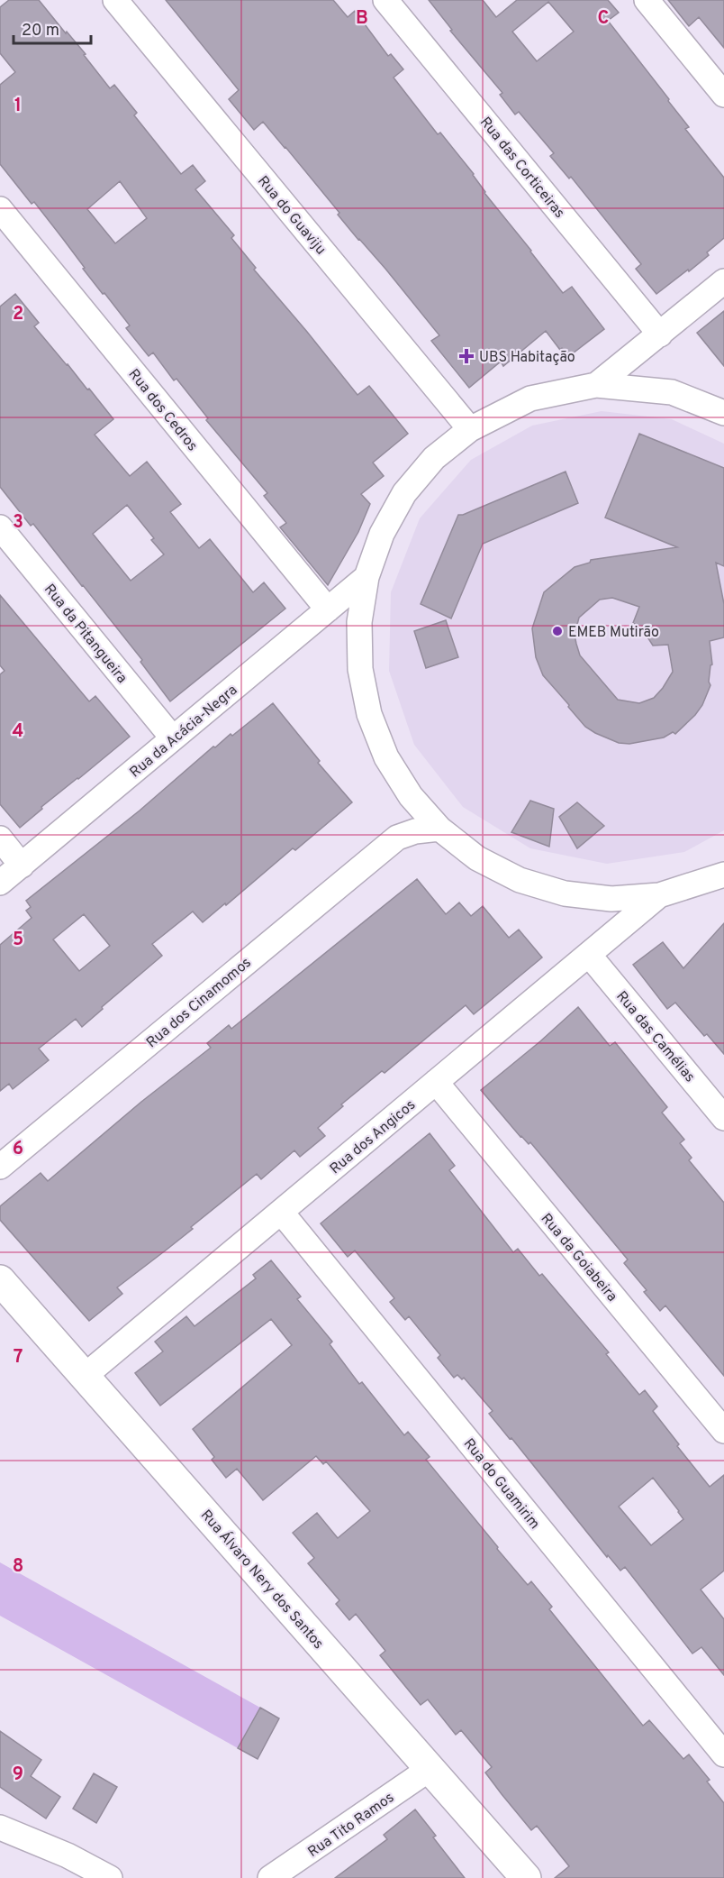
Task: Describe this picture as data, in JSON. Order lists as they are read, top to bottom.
{
  "streets": {
    "main road": ["Rua Álvaro Nery dos Santos"],
    "street": [
      "Rua das Corticeiras",
      "Rua do Guaviju",
      "Rua dos Cedros",
      "Rua da Pitangueira",
      "Rua da Acácia-Negra",
      "Rua dos Cinamomos",
      "Rua das Camélias",
      "Rua dos Angicos",
      "Rua da Goiabeira",
      "Rua do Guamirim",
      "Rua Tito Ramos"
    ]
  },
  "crossings": [
    ["Rua dos Cedros", "Rua da Acácia-Negra"],
    ["Rua da Pitangueira", "Rua da Acácia-Negra"],
    ["Rua das Camélias", "Rua dos Angicos"],
    ["Rua dos Angicos", "Rua da Goiabeira"],
    ["Rua dos Angicos", "Rua do Guamirim"],
    ["Rua dos Angicos", "Rua Álvaro Nery dos Santos"],
    ["Rua Álvaro Nery dos Santos", "Rua Tito Ramos"]
  ],
  "places": {
    "health": ["UBS Habitação"],
    "other": ["EMEB Mutirão"]
  },
  "scale_bar": "20 m",
  "grid": {
    "columns": ["B", "C"],
    "rows": [
      "1",
      "2",
      "3",
      "4",
      "5",
      "6",
      "7",
      "8",
      "9"
    ]
  }
}
